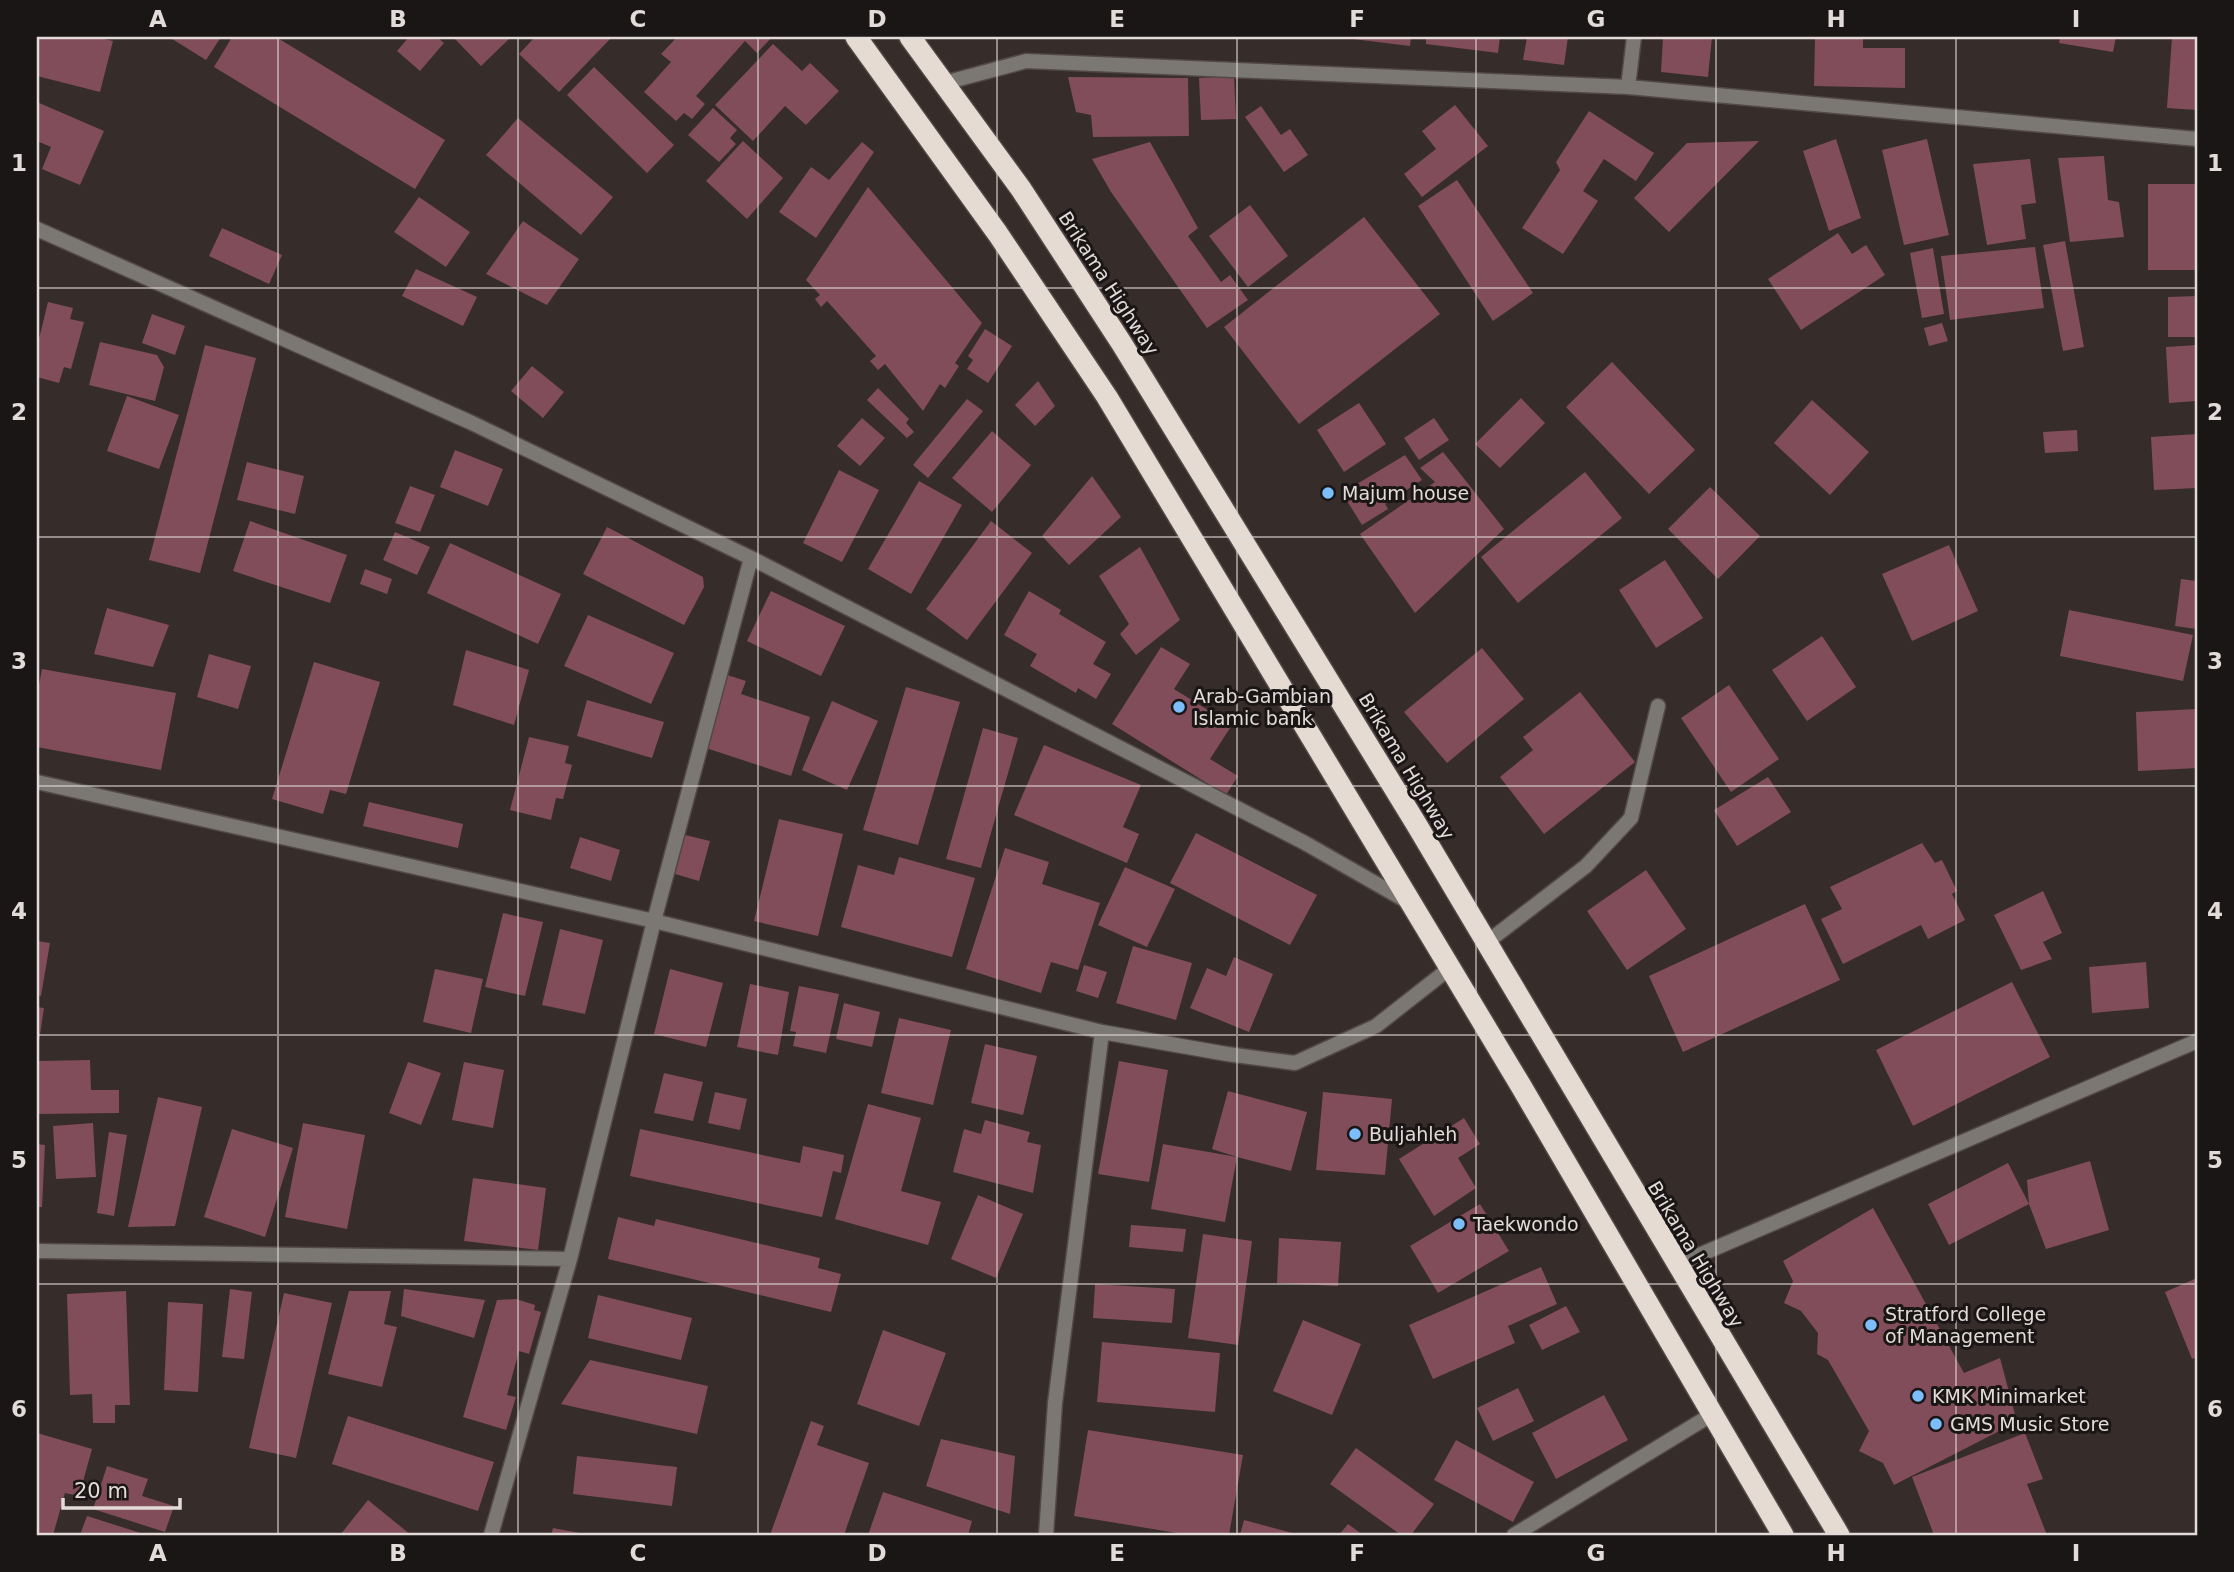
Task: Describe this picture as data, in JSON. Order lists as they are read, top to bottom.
{
  "streets": {
    "highway": ["Brikama Highway"]
  },
  "places": [
    "Majum house",
    "Arab-Gambian Islamic bank",
    "Buljahleh",
    "Taekwondo",
    "Stratford College of Management",
    "KMK Minimarket",
    "GMS Music Store"
  ],
  "scale_bar": "20 m",
  "grid": {
    "columns": [
      "A",
      "B",
      "C",
      "D",
      "E",
      "F",
      "G",
      "H",
      "I"
    ],
    "rows": [
      "1",
      "2",
      "3",
      "4",
      "5",
      "6"
    ]
  }
}
